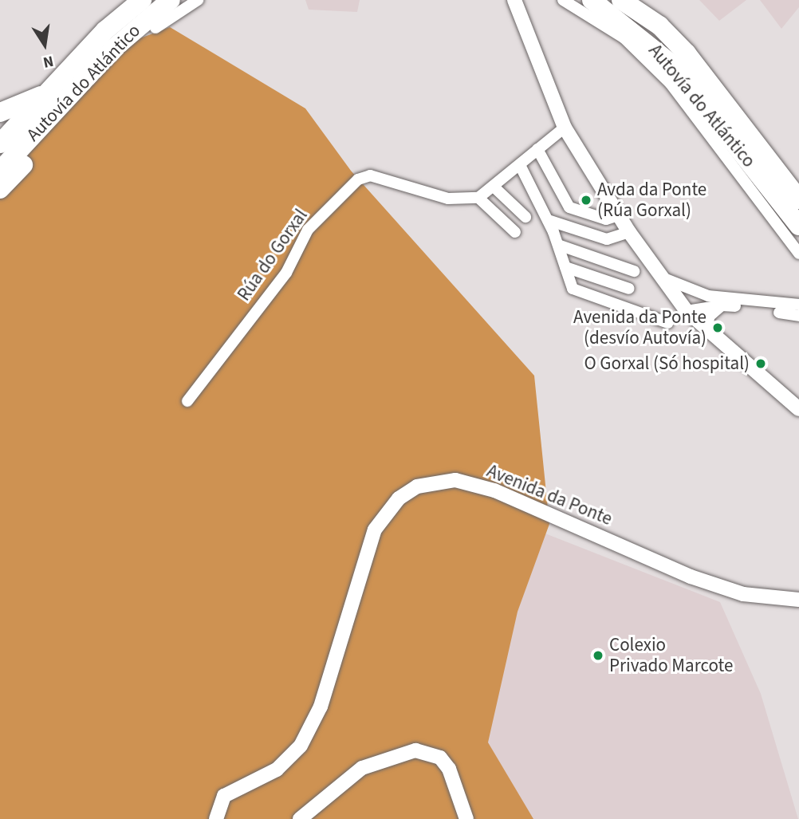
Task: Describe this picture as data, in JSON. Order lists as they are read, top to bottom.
{
  "streets": {
    "highway": ["Autovía do Atlántico"],
    "street": ["Rúa do Gorxal", "Avenida da Ponte"]
  },
  "places": [
    "Avda da Ponte (Rúa Gorxal)",
    "Avenida da Ponte (desvío Autovía)",
    "O Gorxal (Só hospital)",
    "Colexio Privado Marcote"
  ],
  "north": "bottom"
}
